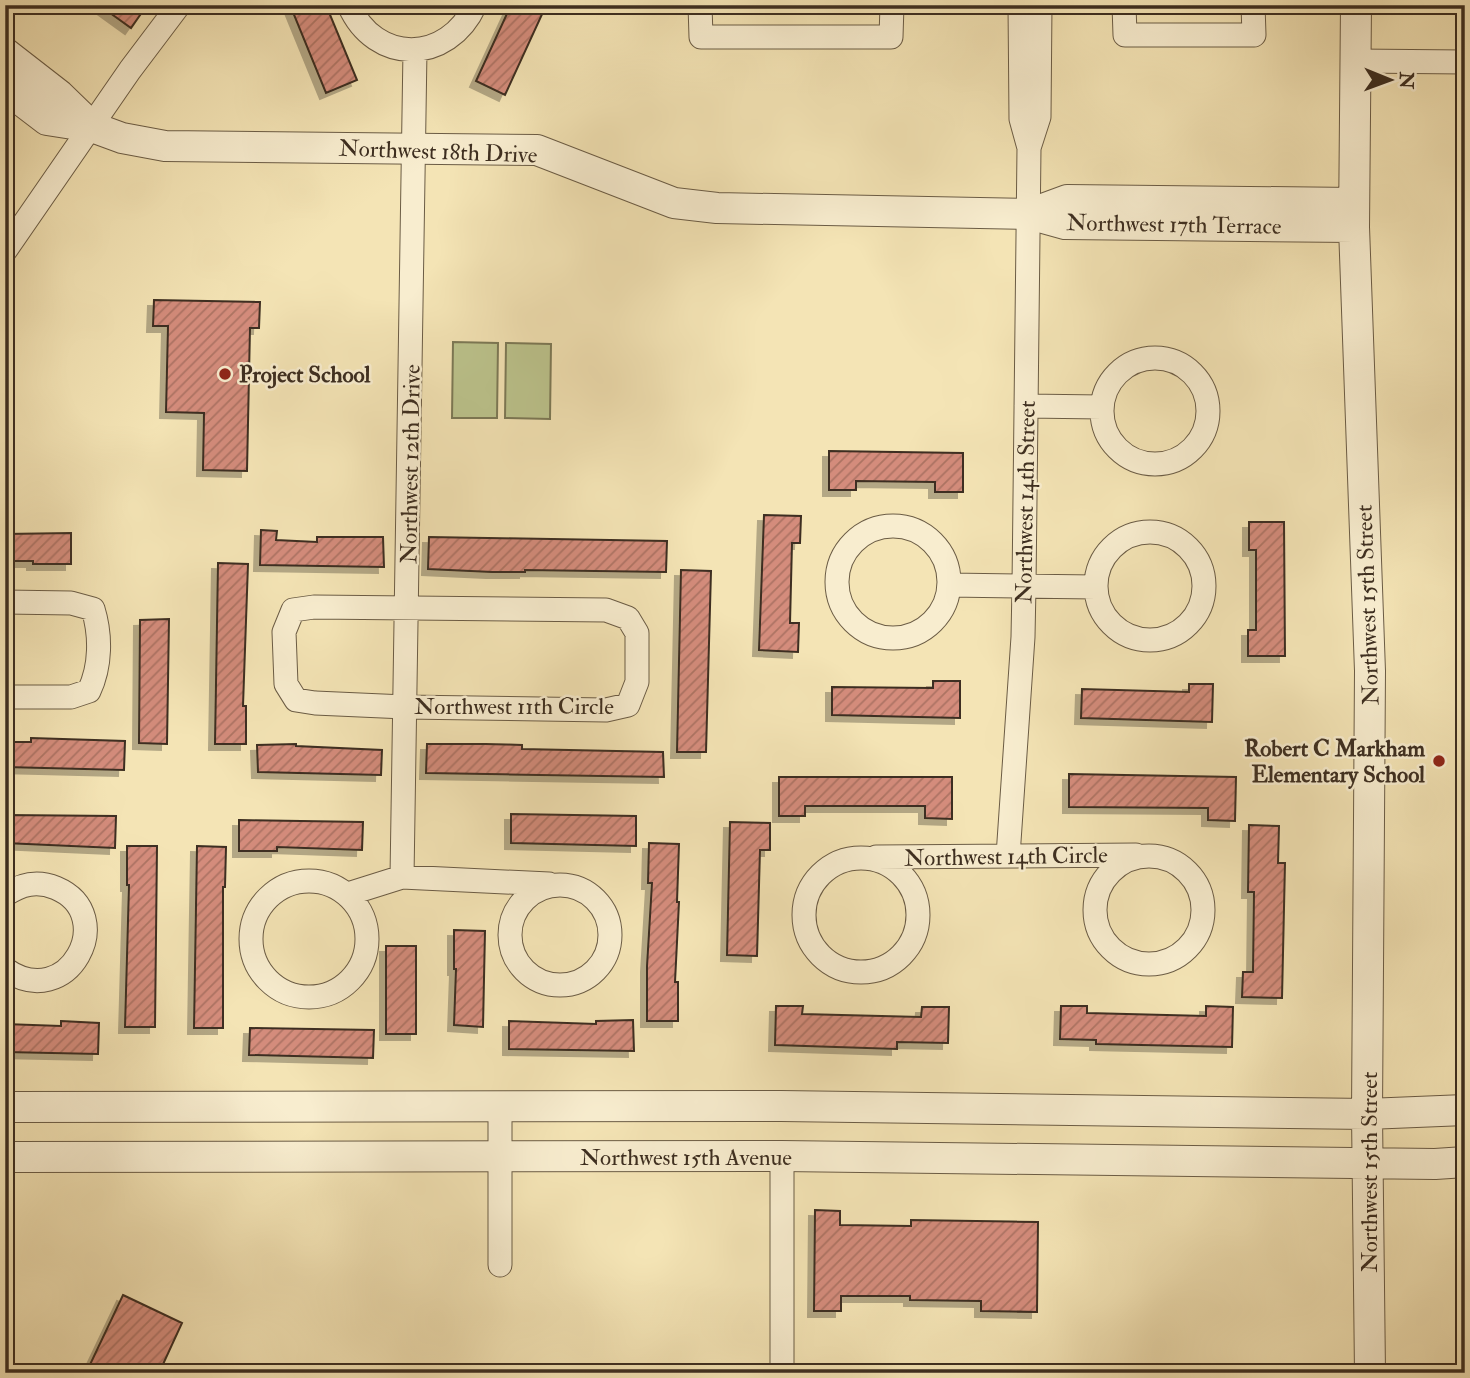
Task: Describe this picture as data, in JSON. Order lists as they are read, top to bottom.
{
  "streets": {
    "street": [
      "Northwest 18th Drive",
      "Northwest 17th Terrace",
      "Northwest 12th Drive",
      "Northwest 14th Street",
      "Northwest 15th Street",
      "Northwest 11th Circle",
      "Northwest 14th Circle",
      "Northwest 15th Avenue"
    ]
  },
  "crossings": [
    ["Northwest 18th Drive", "Northwest 17th Terrace"],
    ["Northwest 18th Drive", "Northwest 12th Drive"],
    ["Northwest 18th Drive", "Northwest 14th Street"],
    ["Northwest 17th Terrace", "Northwest 14th Street"],
    ["Northwest 17th Terrace", "Northwest 15th Street"],
    ["Northwest 12th Drive", "Northwest 11th Circle"],
    ["Northwest 14th Street", "Northwest 14th Circle"],
    ["Northwest 15th Street", "Northwest 15th Avenue"]
  ],
  "places": ["Project School", "Robert C Markham Elementary School"],
  "north": "right"
}
